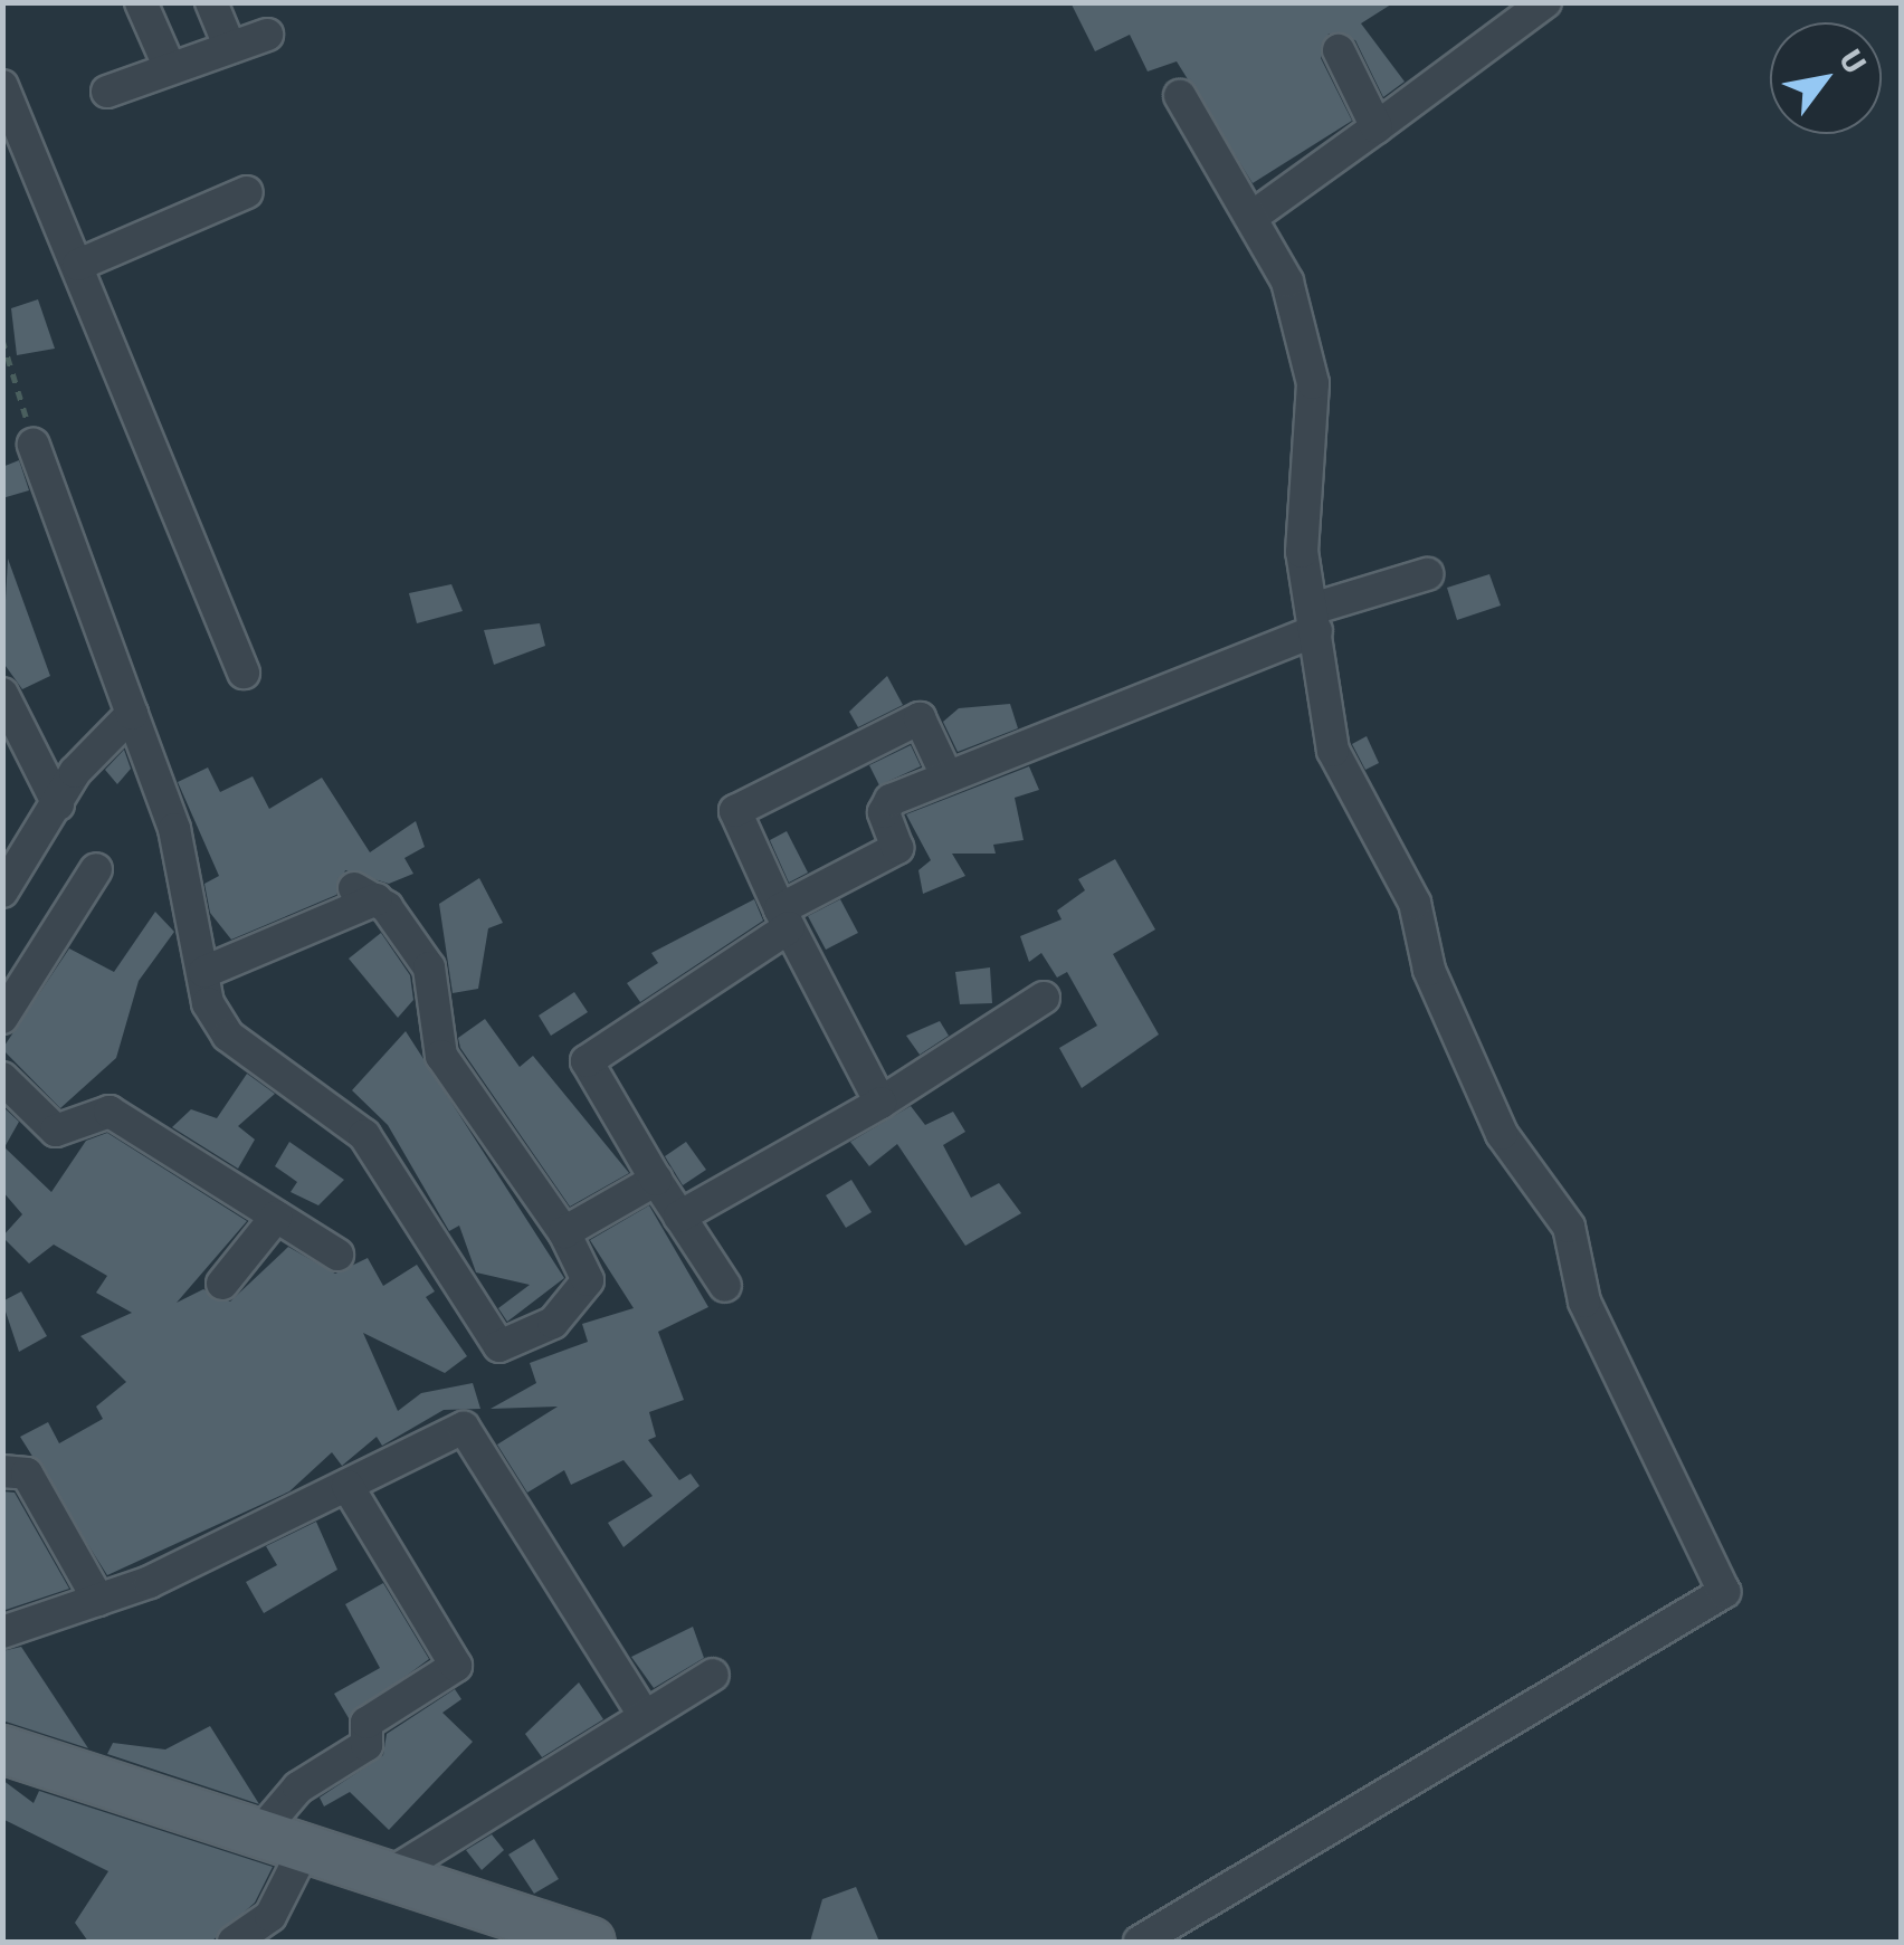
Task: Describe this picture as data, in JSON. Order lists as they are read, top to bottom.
{
  "north": "top right"
}
